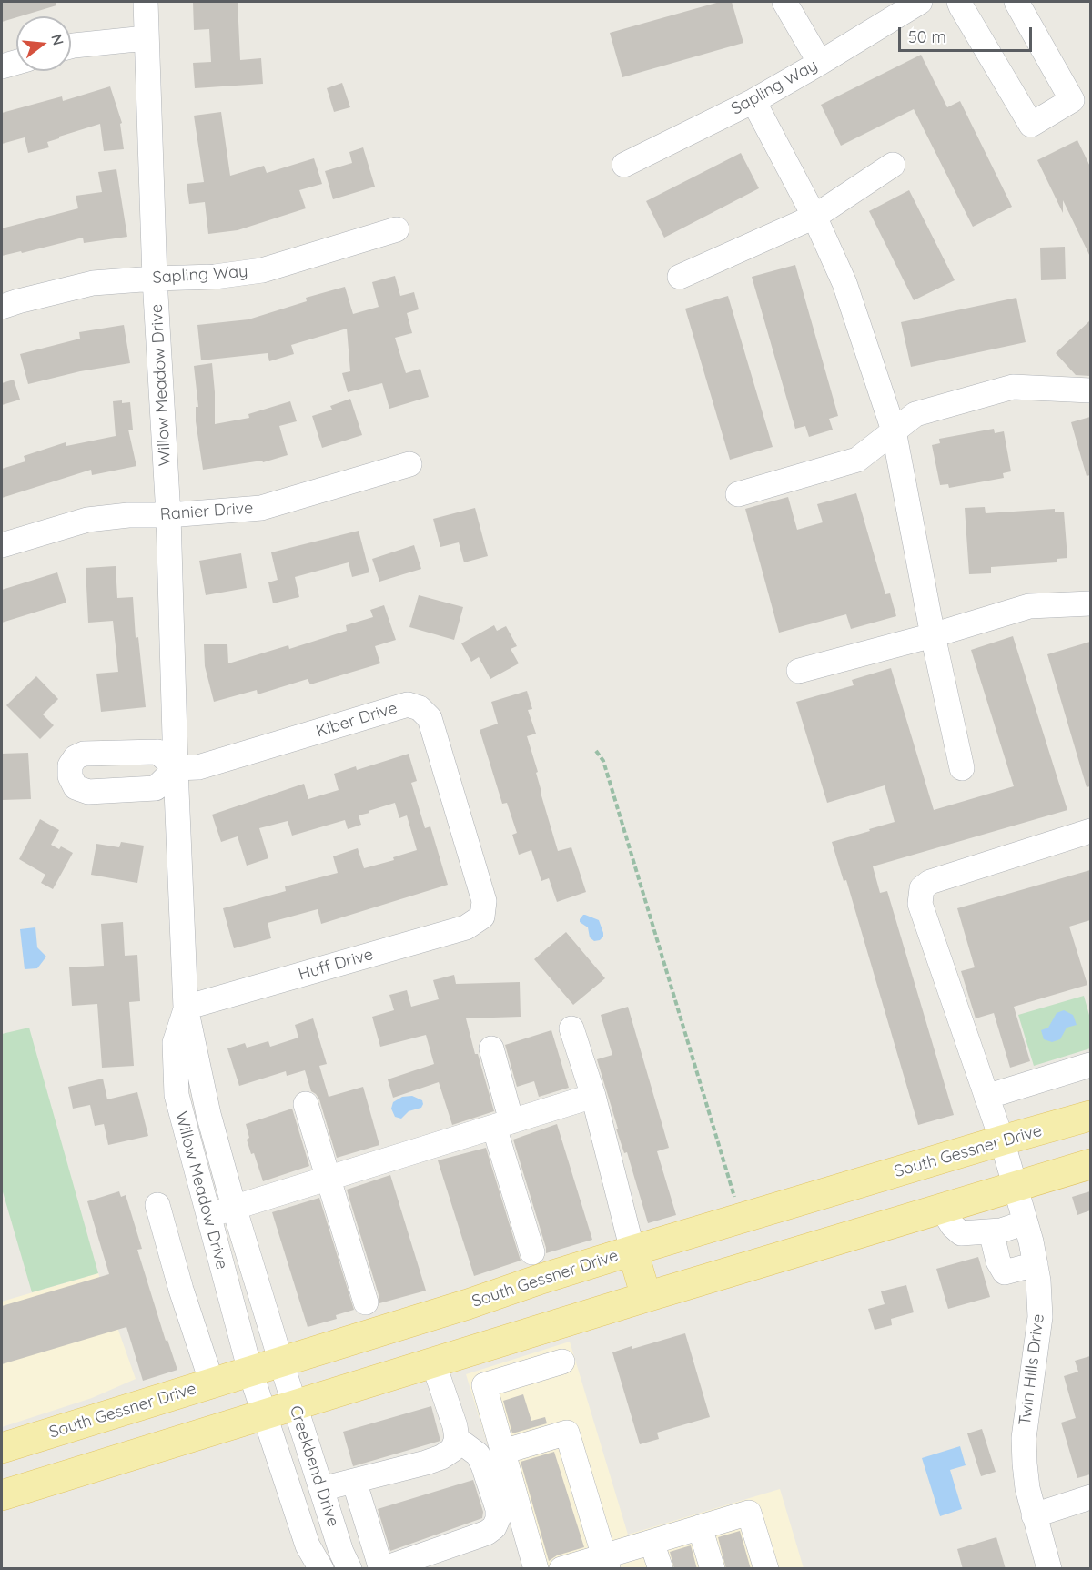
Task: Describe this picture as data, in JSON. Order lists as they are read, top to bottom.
{
  "streets": {
    "main road": ["South Gessner Drive"],
    "street": [
      "Sapling Way",
      "Willow Meadow Drive",
      "Ranier Drive",
      "Kiber Drive",
      "Huff Drive",
      "Twin Hills Drive",
      "Creekbend Drive"
    ]
  },
  "crossings": [
    ["Sapling Way", "Willow Meadow Drive"],
    ["Willow Meadow Drive", "Ranier Drive"],
    ["Willow Meadow Drive", "Kiber Drive"],
    ["Willow Meadow Drive", "Huff Drive"],
    ["Willow Meadow Drive", "South Gessner Drive"],
    ["Willow Meadow Drive", "Creekbend Drive"],
    ["Kiber Drive", "Huff Drive"],
    ["South Gessner Drive", "Twin Hills Drive"],
    ["South Gessner Drive", "Creekbend Drive"]
  ],
  "scale_bar": "50 m",
  "north": "right"
}
